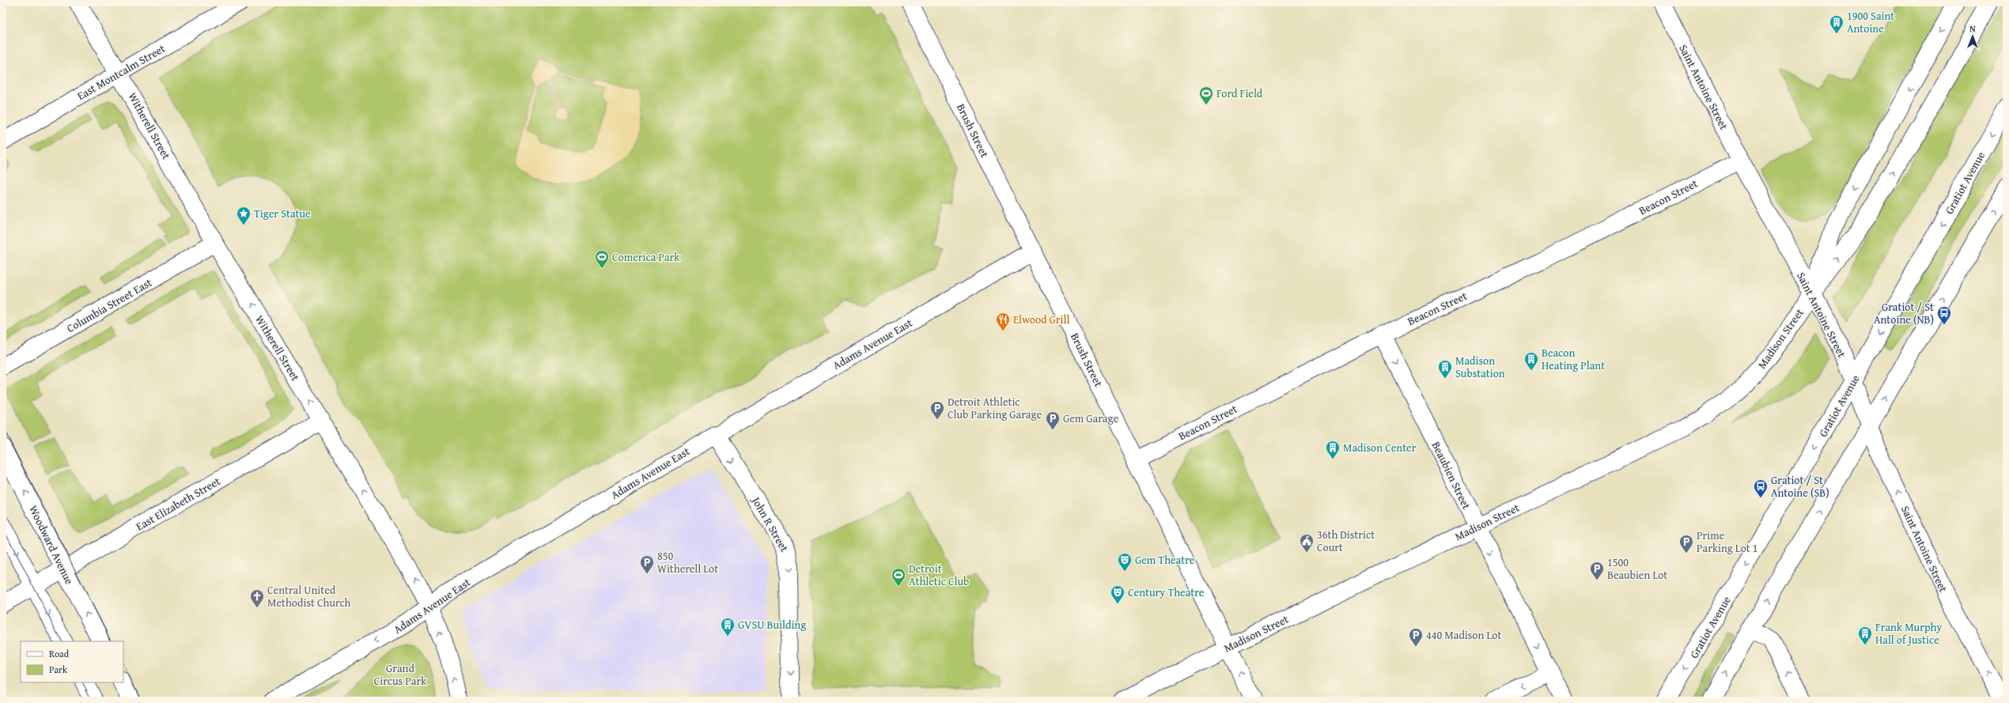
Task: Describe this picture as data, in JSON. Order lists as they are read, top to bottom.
{
  "streets": {
    "main road": ["Gratiot Avenue", "Woodward Avenue"],
    "street": [
      "East Montcalm Street",
      "Saint Antoine Street",
      "Witherell Street",
      "Brush Street",
      "Beacon Street",
      "Columbia Street East",
      "Madison Street",
      "Adams Avenue East",
      "Beaubien Street",
      "East Elizabeth Street",
      "John R Street"
    ]
  },
  "crossings": [
    ["East Montcalm Street", "Witherell Street"],
    ["Saint Antoine Street", "Gratiot Avenue"],
    ["Saint Antoine Street", "Beacon Street"],
    ["Saint Antoine Street", "Madison Street"],
    ["Witherell Street", "Columbia Street East"],
    ["Witherell Street", "Adams Avenue East"],
    ["Witherell Street", "East Elizabeth Street"],
    ["Brush Street", "Beacon Street"],
    ["Brush Street", "Madison Street"],
    ["Brush Street", "Adams Avenue East"],
    ["Beacon Street", "Beaubien Street"],
    ["Madison Street", "Beaubien Street"],
    ["Adams Avenue East", "John R Street"],
    ["East Elizabeth Street", "Woodward Avenue"]
  ],
  "one_way": [
    "Saint Antoine Street",
    "Witherell Street",
    "Beaubien Street",
    "John R Street"
  ],
  "parks": ["Grand Circus Park"],
  "places": {
    "building": [
      "1900 Saint Antoine",
      "Beacon Heating Plant",
      "Madison Substation",
      "Madison Center",
      "GVSU Building",
      "Frank Murphy Hall of Justice"
    ],
    "sports": ["Ford Field", "Comerica Park", "Detroit Athletic Club"],
    "place": ["Tiger Statue"],
    "bus stop": ["Gratiot / St Antoine (NB)", "Gratiot / St Antoine (SB)"],
    "restaurant": ["Elwood Grill"],
    "parking": [
      "Detroit Athletic Club Parking Garage",
      "Gem Garage",
      "Prime Parking Lot 1",
      "850 Witherell Lot",
      "1500 Beaubien Lot",
      "440 Madison Lot"
    ],
    "public building": ["36th District Court"],
    "theatre": ["Gem Theatre", "Century Theatre"],
    "church": ["Central United Methodist Church"]
  },
  "legend": ["Road", "Park"],
  "north": "top"
}
